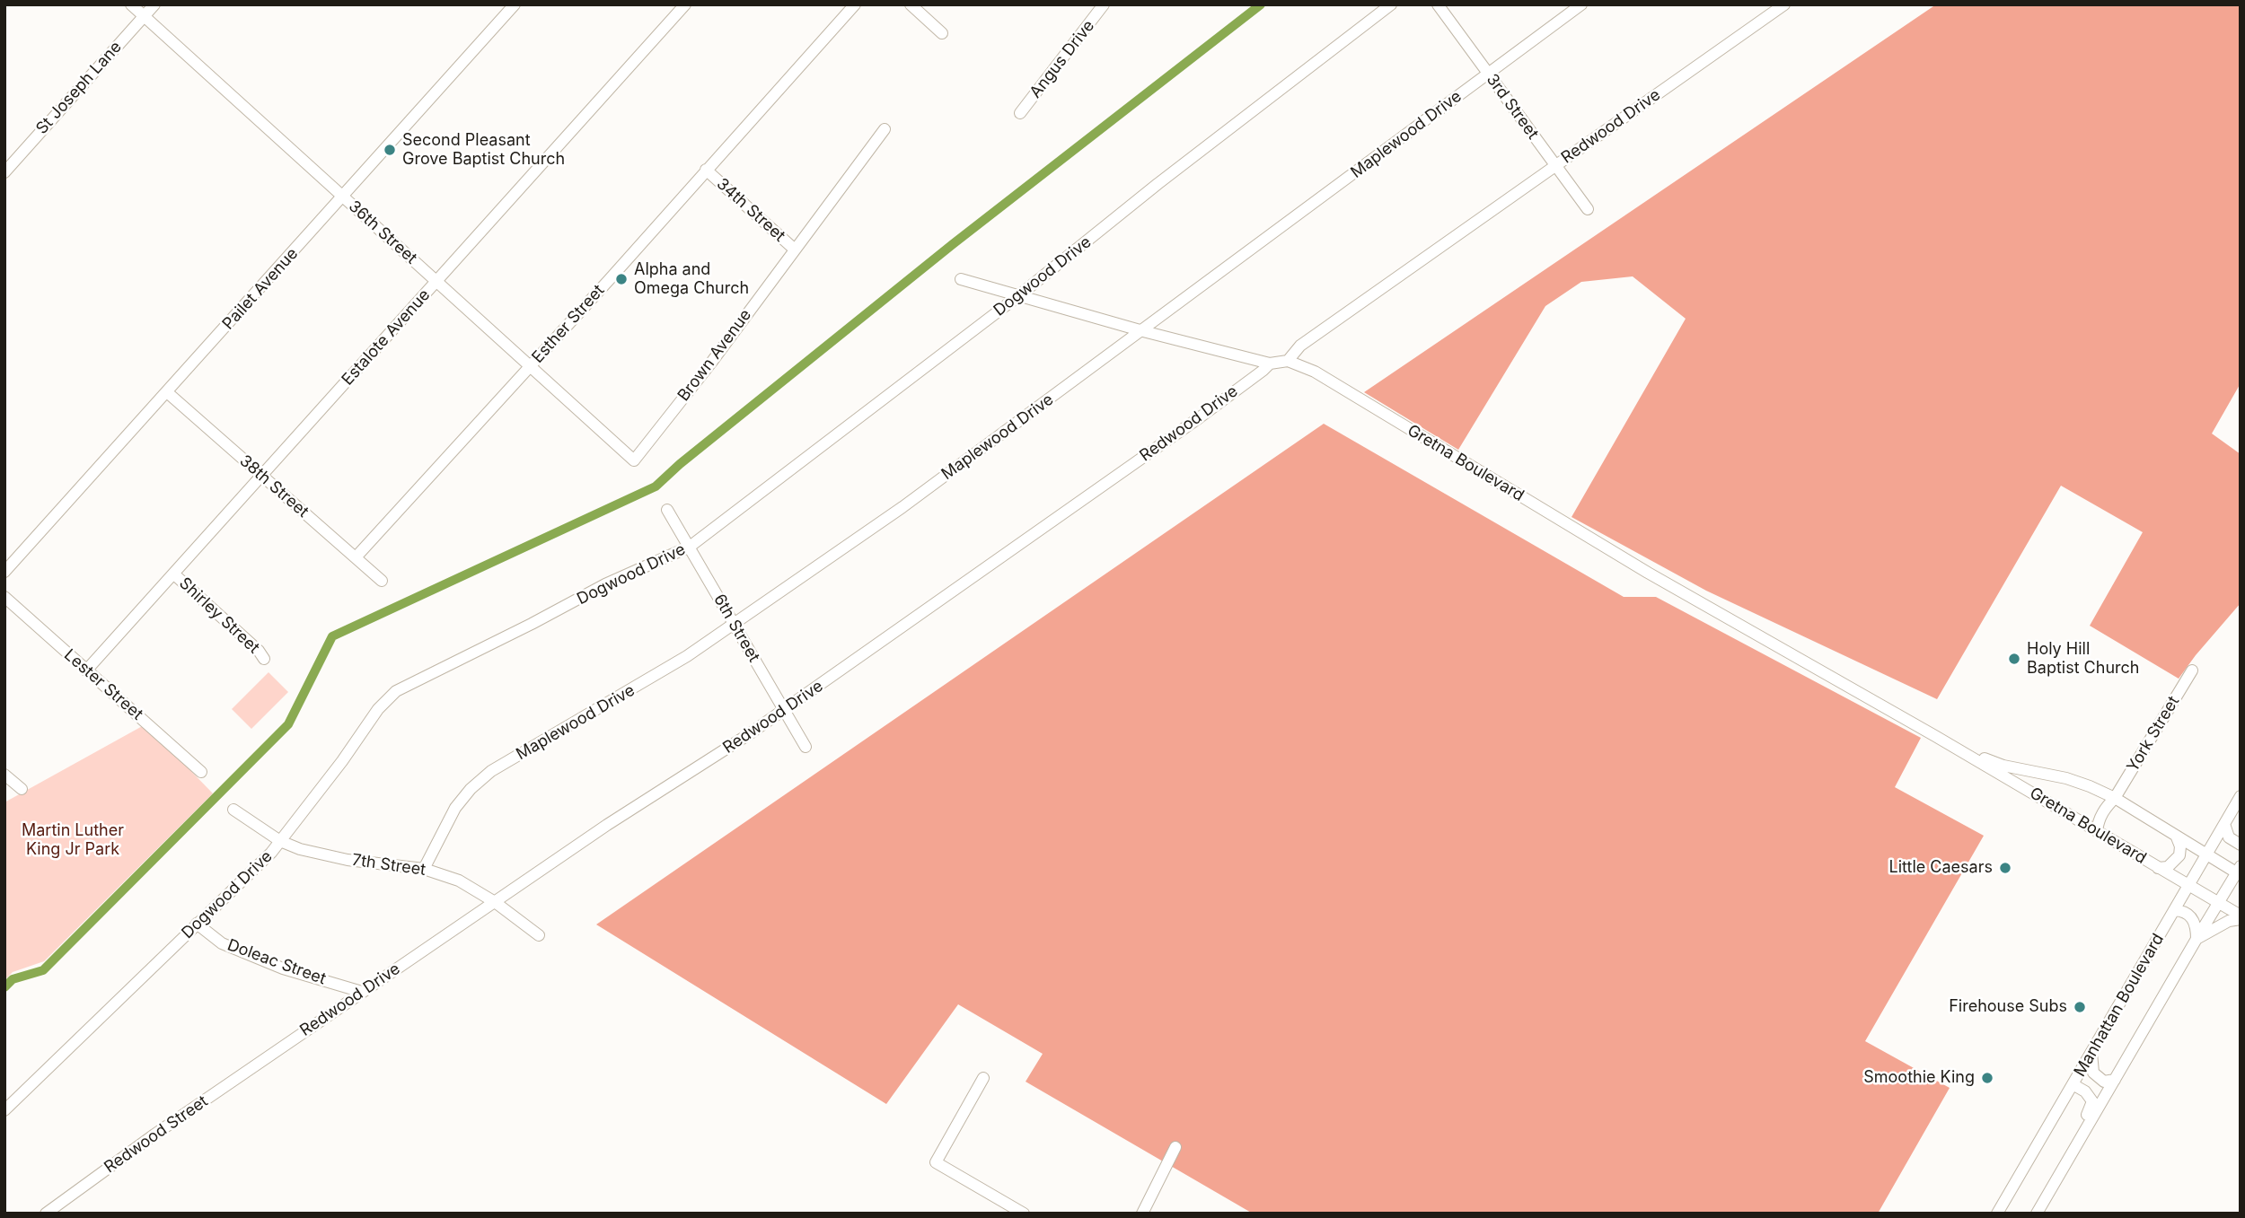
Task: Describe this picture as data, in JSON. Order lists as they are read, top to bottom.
{
  "streets": {
    "street": [
      "Angus Drive",
      "St Joseph Lane",
      "3rd Street",
      "Redwood Drive",
      "Maplewood Drive",
      "34th Street",
      "36th Street",
      "Dogwood Drive",
      "Pailet Avenue",
      "Esther Street",
      "Estalote Avenue",
      "Brown Avenue",
      "Gretna Boulevard",
      "38th Street",
      "Shirley Street",
      "6th Street",
      "Lester Street",
      "York Street",
      "7th Street",
      "Doleac Street",
      "Manhattan Boulevard",
      "Redwood Street"
    ]
  },
  "crossings": [
    ["St Joseph Lane", "36th Street"],
    ["3rd Street", "Redwood Drive"],
    ["3rd Street", "Maplewood Drive"],
    ["Redwood Drive", "Gretna Boulevard"],
    ["Redwood Drive", "6th Street"],
    ["Redwood Drive", "7th Street"],
    ["Redwood Drive", "Doleac Street"],
    ["Redwood Drive", "Redwood Street"],
    ["Maplewood Drive", "6th Street"],
    ["Maplewood Drive", "7th Street"],
    ["34th Street", "Esther Street"],
    ["34th Street", "Brown Avenue"],
    ["36th Street", "Pailet Avenue"],
    ["36th Street", "Esther Street"],
    ["36th Street", "Estalote Avenue"],
    ["36th Street", "Brown Avenue"],
    ["Dogwood Drive", "6th Street"],
    ["Dogwood Drive", "7th Street"],
    ["Dogwood Drive", "Doleac Street"],
    ["Pailet Avenue", "38th Street"],
    ["Esther Street", "38th Street"],
    ["Estalote Avenue", "38th Street"],
    ["Estalote Avenue", "Shirley Street"],
    ["Estalote Avenue", "Lester Street"],
    ["Gretna Boulevard", "York Street"],
    ["Gretna Boulevard", "Manhattan Boulevard"]
  ],
  "parks": ["Martin Luther King Jr Park"],
  "places": [
    "Second Pleasant Grove Baptist Church",
    "Alpha and Omega Church",
    "Holy Hill Baptist Church",
    "Little Caesars",
    "Firehouse Subs",
    "Smoothie King"
  ]
}
